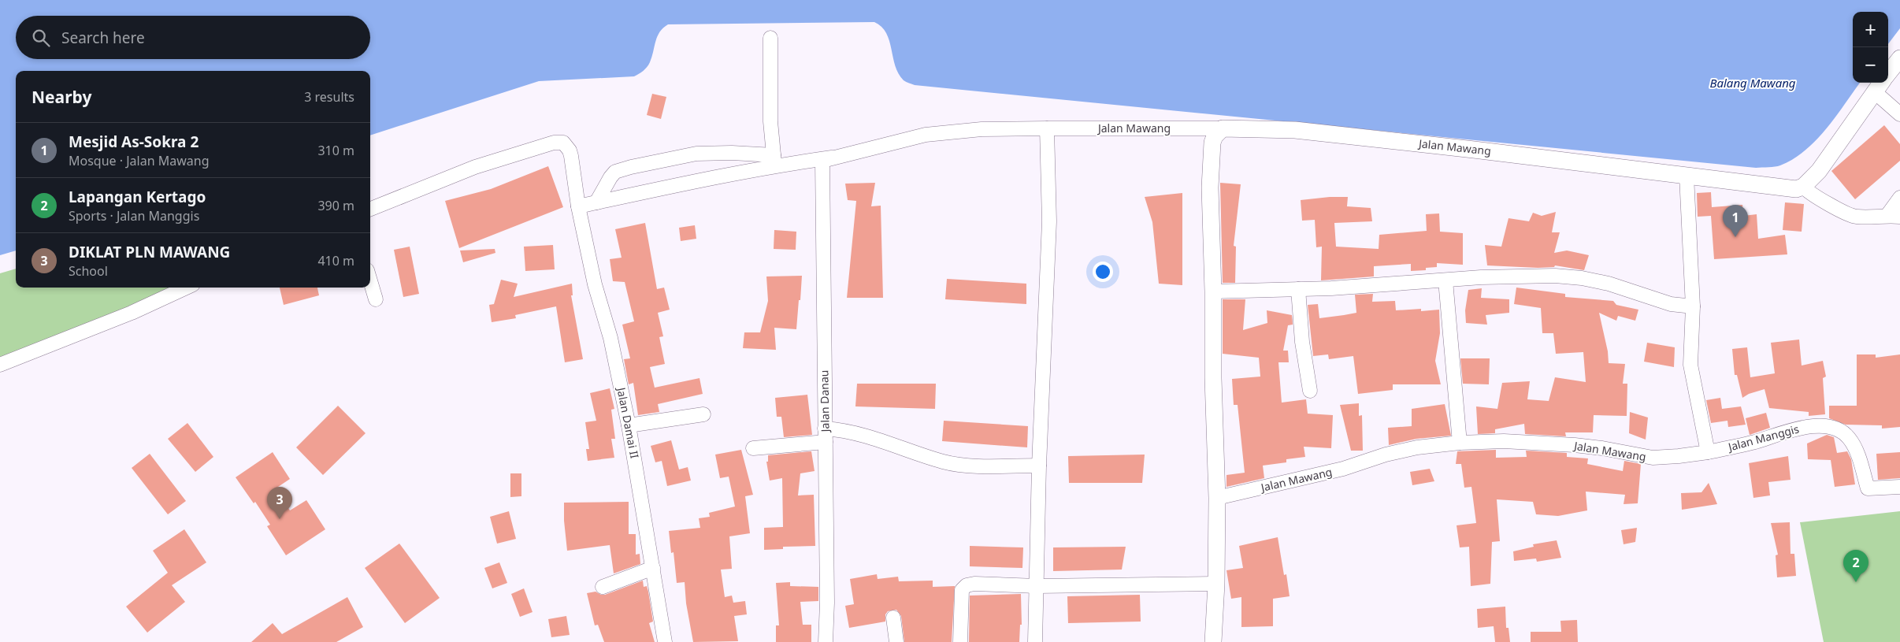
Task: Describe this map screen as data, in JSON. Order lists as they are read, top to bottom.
{
  "streets": {
    "street": [
      "Jalan Mawang",
      "Jalan Danau",
      "Jalan Damai II",
      "Jalan Manggis"
    ]
  },
  "crossings": [
    ["Jalan Mawang", "Jalan Danau"],
    ["Jalan Mawang", "Jalan Manggis"]
  ],
  "water": ["Balang Mawang"],
  "page": {
    "map_buttons": ["+", "−"],
    "search": "Search here",
    "heading": ["Nearby", "3 results"],
    "list": [
      {
        "mark": "1",
        "name": "Mesjid As-Sokra 2",
        "note": "Mosque · Jalan Mawang",
        "value": "310 m"
      },
      {
        "mark": "2",
        "name": "Lapangan Kertago",
        "note": "Sports · Jalan Manggis",
        "value": "390 m"
      },
      {
        "mark": "3",
        "name": "DIKLAT PLN MAWANG",
        "note": "School",
        "value": "410 m"
      }
    ],
    "pins": ["1", "3", "2"]
  }
}
